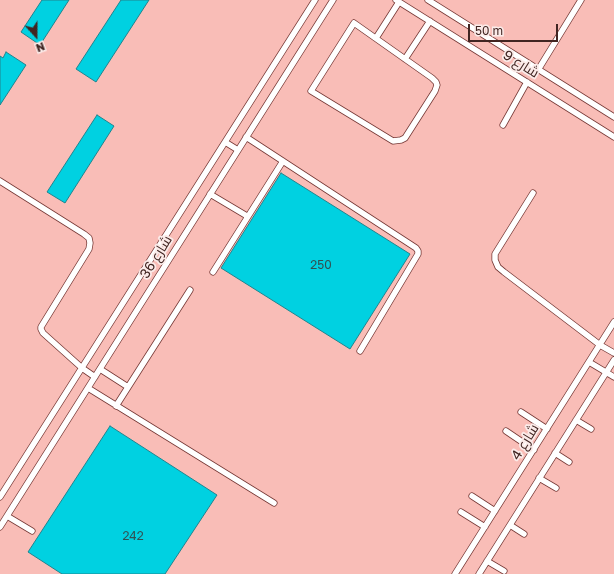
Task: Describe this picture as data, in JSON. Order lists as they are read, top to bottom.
{
  "streets": {
    "lane": ["شارع 9", "شارع 36", "شارع 4"]
  },
  "house_numbers": ["250", "242"],
  "scale_bar": "50 m",
  "north": "bottom"
}
